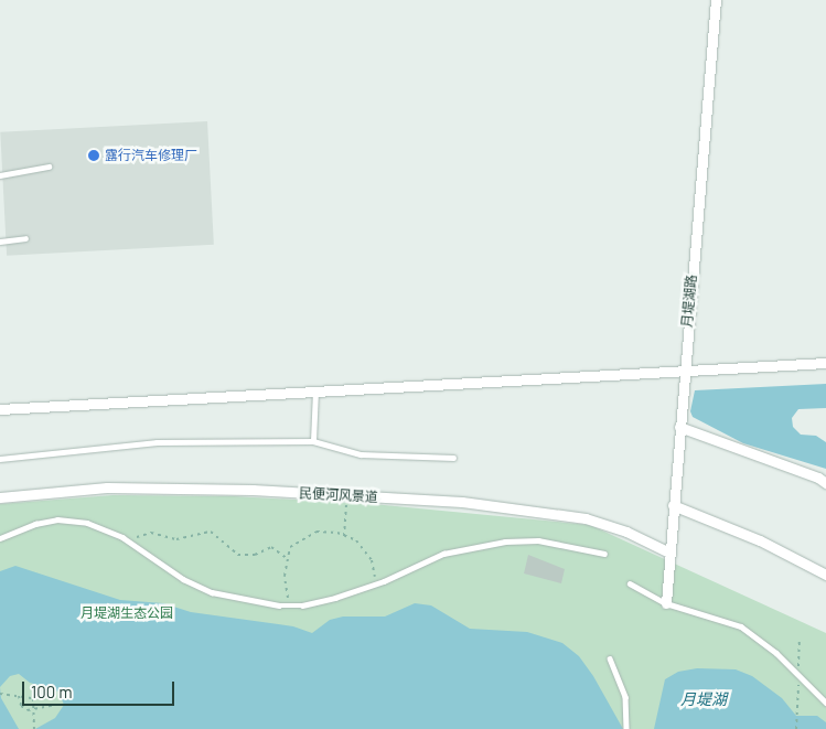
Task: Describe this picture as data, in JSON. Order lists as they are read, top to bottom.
{
  "streets": {
    "street": ["月堤湖路", "民便河风景道"]
  },
  "crossings": [
    ["月堤湖路", "民便河风景道"]
  ],
  "water": ["月堤湖"],
  "parks": ["月堤湖生态公园"],
  "places": ["露行汽车修理厂"],
  "scale_bar": "100 m"
}
